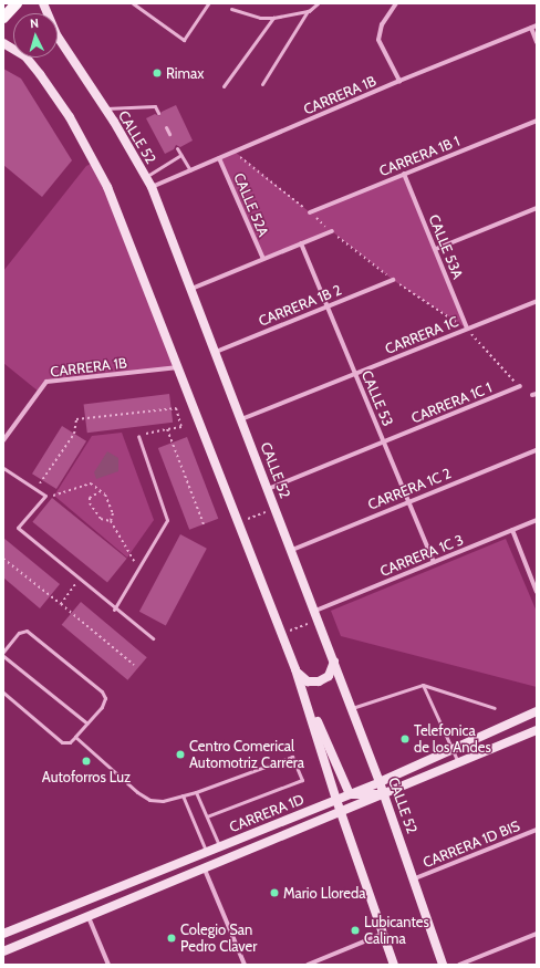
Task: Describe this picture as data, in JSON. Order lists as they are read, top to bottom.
{
  "streets": {
    "main road": ["CALLE 52", "CARRERA 1D"],
    "street": [
      "CARRERA 1B",
      "CARRERA 1B 1",
      "CALLE 52A",
      "CALLE 53A",
      "CARRERA 1B 2",
      "CARRERA 1C",
      "CALLE 53",
      "CARRERA 1C 1",
      "CARRERA 1C 2",
      "CARRERA 1C 3",
      "CARRERA 1D BIS"
    ]
  },
  "crossings": [
    ["CARRERA 1B", "CALLE 52"],
    ["CARRERA 1B", "CALLE 52A"],
    ["CALLE 52", "CARRERA 1B 2"],
    ["CALLE 52", "CARRERA 1C"],
    ["CALLE 52", "CARRERA 1C 1"],
    ["CALLE 52", "CARRERA 1C 2"],
    ["CALLE 52", "CARRERA 1C 3"],
    ["CALLE 52", "CARRERA 1D"],
    ["CALLE 52", "CARRERA 1D BIS"],
    ["CARRERA 1B 1", "CALLE 53A"],
    ["CALLE 53A", "CARRERA 1C"],
    ["CARRERA 1B 2", "CALLE 53"],
    ["CARRERA 1C", "CALLE 53"],
    ["CALLE 53", "CARRERA 1C 1"],
    ["CALLE 53", "CARRERA 1C 2"],
    ["CALLE 53", "CARRERA 1C 3"]
  ],
  "places": [
    "Rimax",
    "Telefonica de los Andes",
    "Centro Comerical Automotriz Carrera",
    "Autoforros Luz",
    "Mario Lloreda",
    "Lubicantes Calima",
    "Colegio San Pedro Claver"
  ],
  "north": "top"
}
